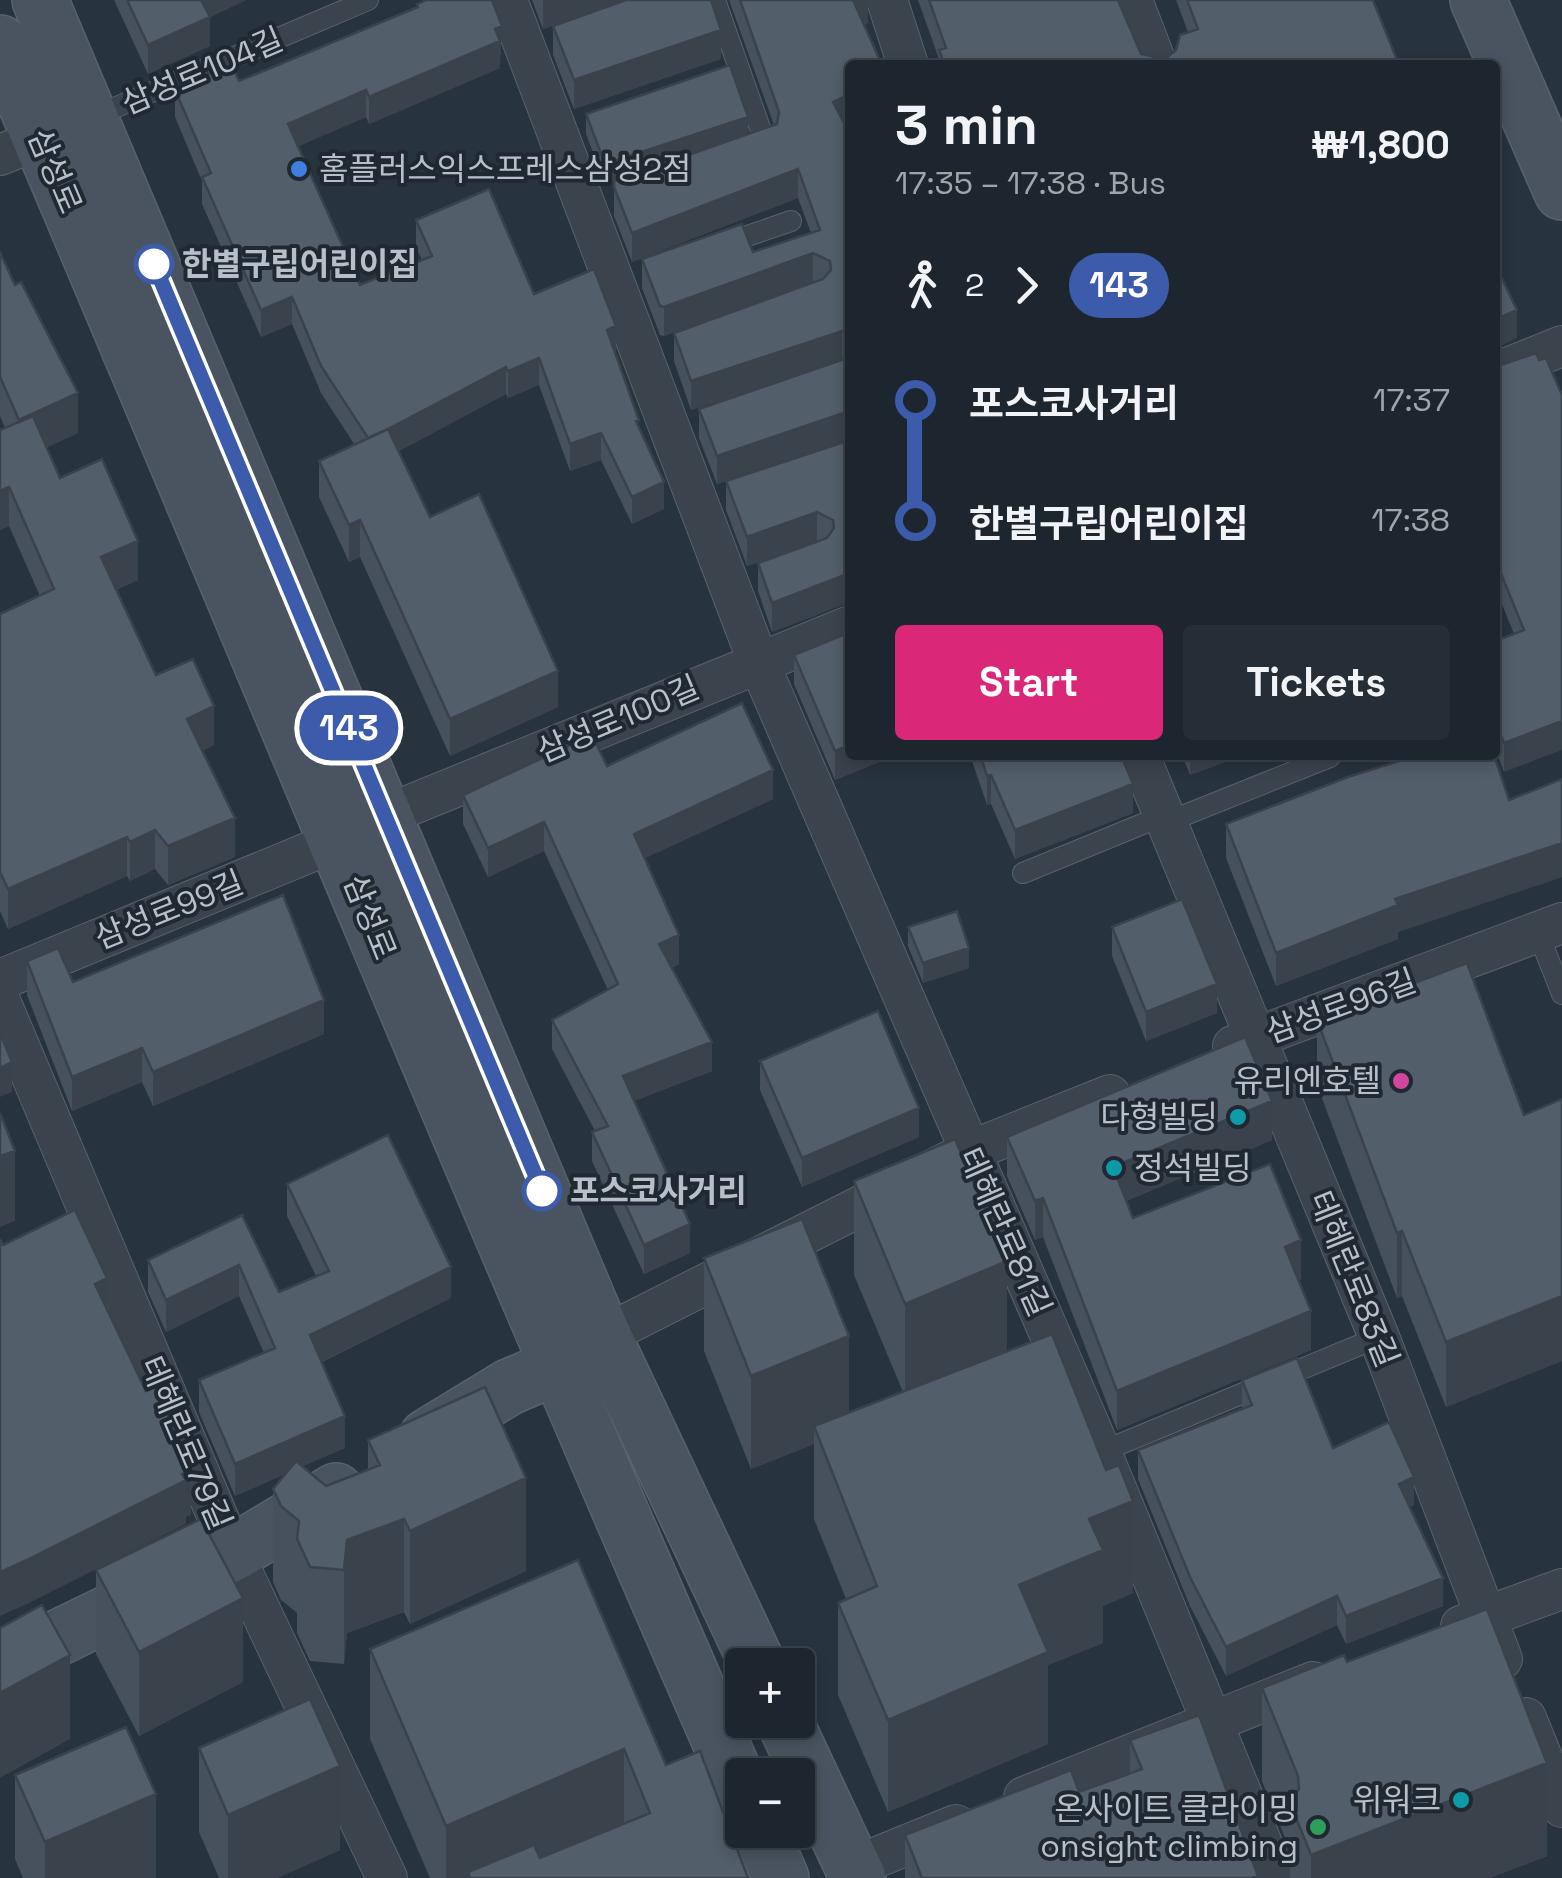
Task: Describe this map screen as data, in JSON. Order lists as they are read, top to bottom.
{
  "streets": {
    "main road": ["삼성로"],
    "street": [
      "삼성로100길",
      "삼성로99길",
      "삼성로96길",
      "테헤란로81길",
      "테헤란로83길",
      "테헤란로79길"
    ],
    "lane": ["삼성로104길"]
  },
  "crossings": [
    ["삼성로104길", "삼성로"],
    ["삼성로", "삼성로100길"],
    ["삼성로", "삼성로99길"],
    ["삼성로100길", "테헤란로81길"],
    ["삼성로96길", "테헤란로83길"]
  ],
  "places": [
    "홈플러스익스프레스삼성2점",
    "한별구립어린이집",
    "유리엔호텔",
    "다형빌딩",
    "정석빌딩",
    "포스코사거리",
    "위워크",
    "온사이트 클라이밍 onsight climbing"
  ],
  "lines": ["bus line 143"],
  "page": {
    "on_map": "143",
    "heading": ["3 min", "17:35 – 17:38 · Bus", "₩1,800"],
    "legs": ["2", "143"],
    "list": [
      {
        "name": "포스코사거리",
        "value": "17:37"
      },
      {
        "name": "한별구립어린이집",
        "value": "17:38"
      }
    ],
    "buttons": ["Start", "Tickets"],
    "map_buttons": ["+", "−"]
  }
}
